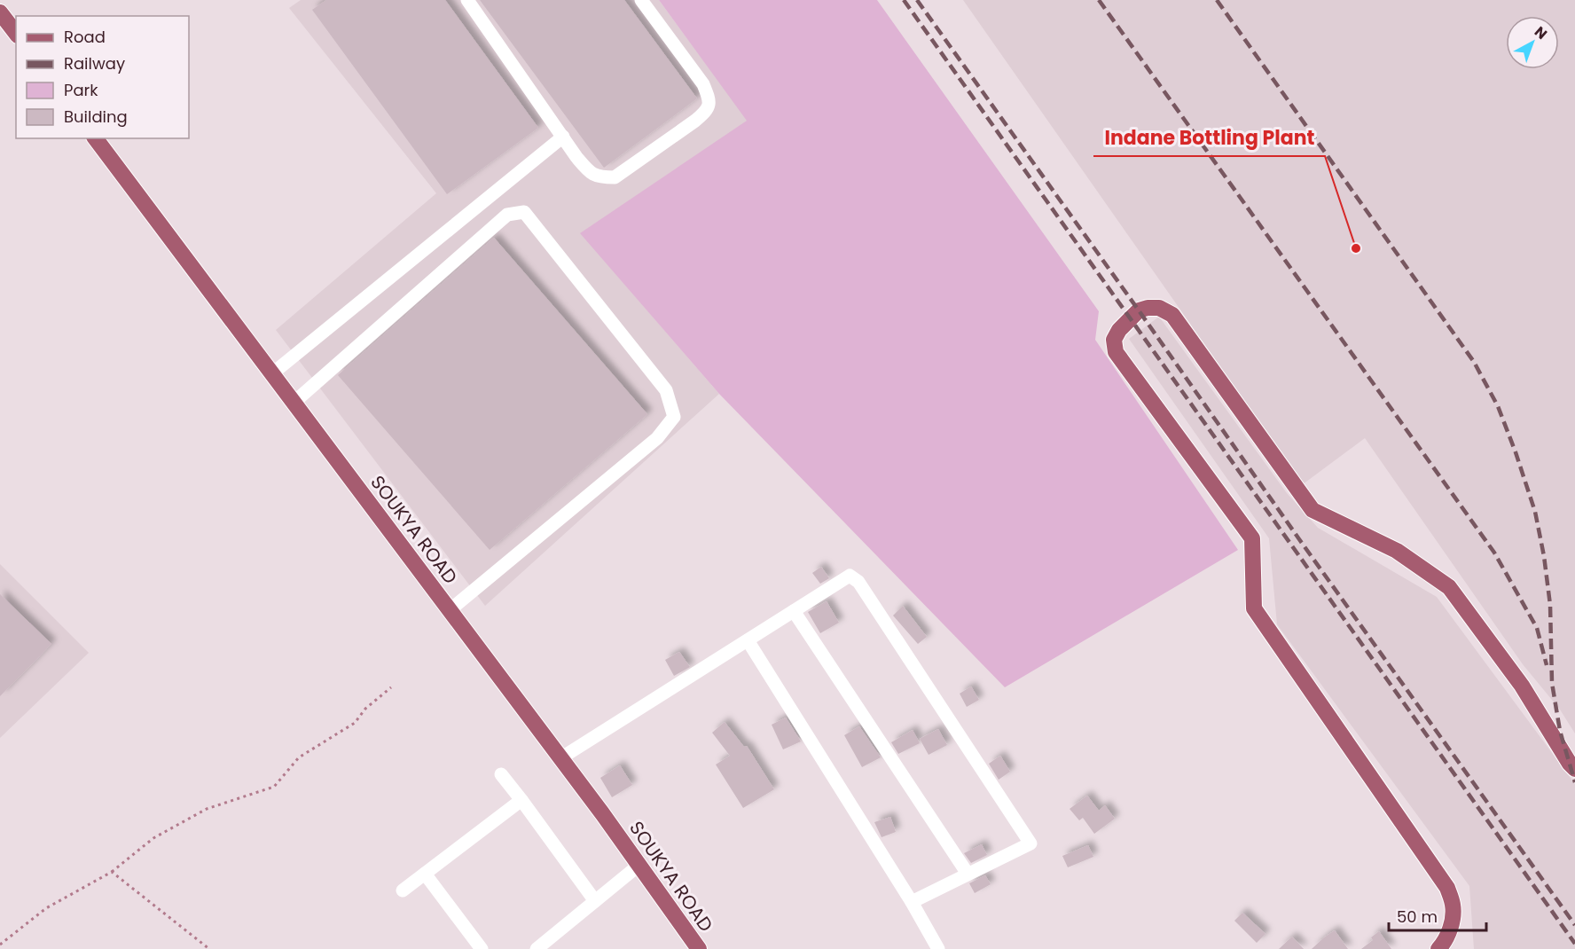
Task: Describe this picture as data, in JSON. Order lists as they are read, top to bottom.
{
  "streets": {
    "main road": ["SOUKYA ROAD"]
  },
  "places": ["Indane Bottling Plant"],
  "legend": [
    "Road",
    "Railway",
    "Park",
    "Building"
  ],
  "scale_bar": "50 m",
  "north": "top right"
}
